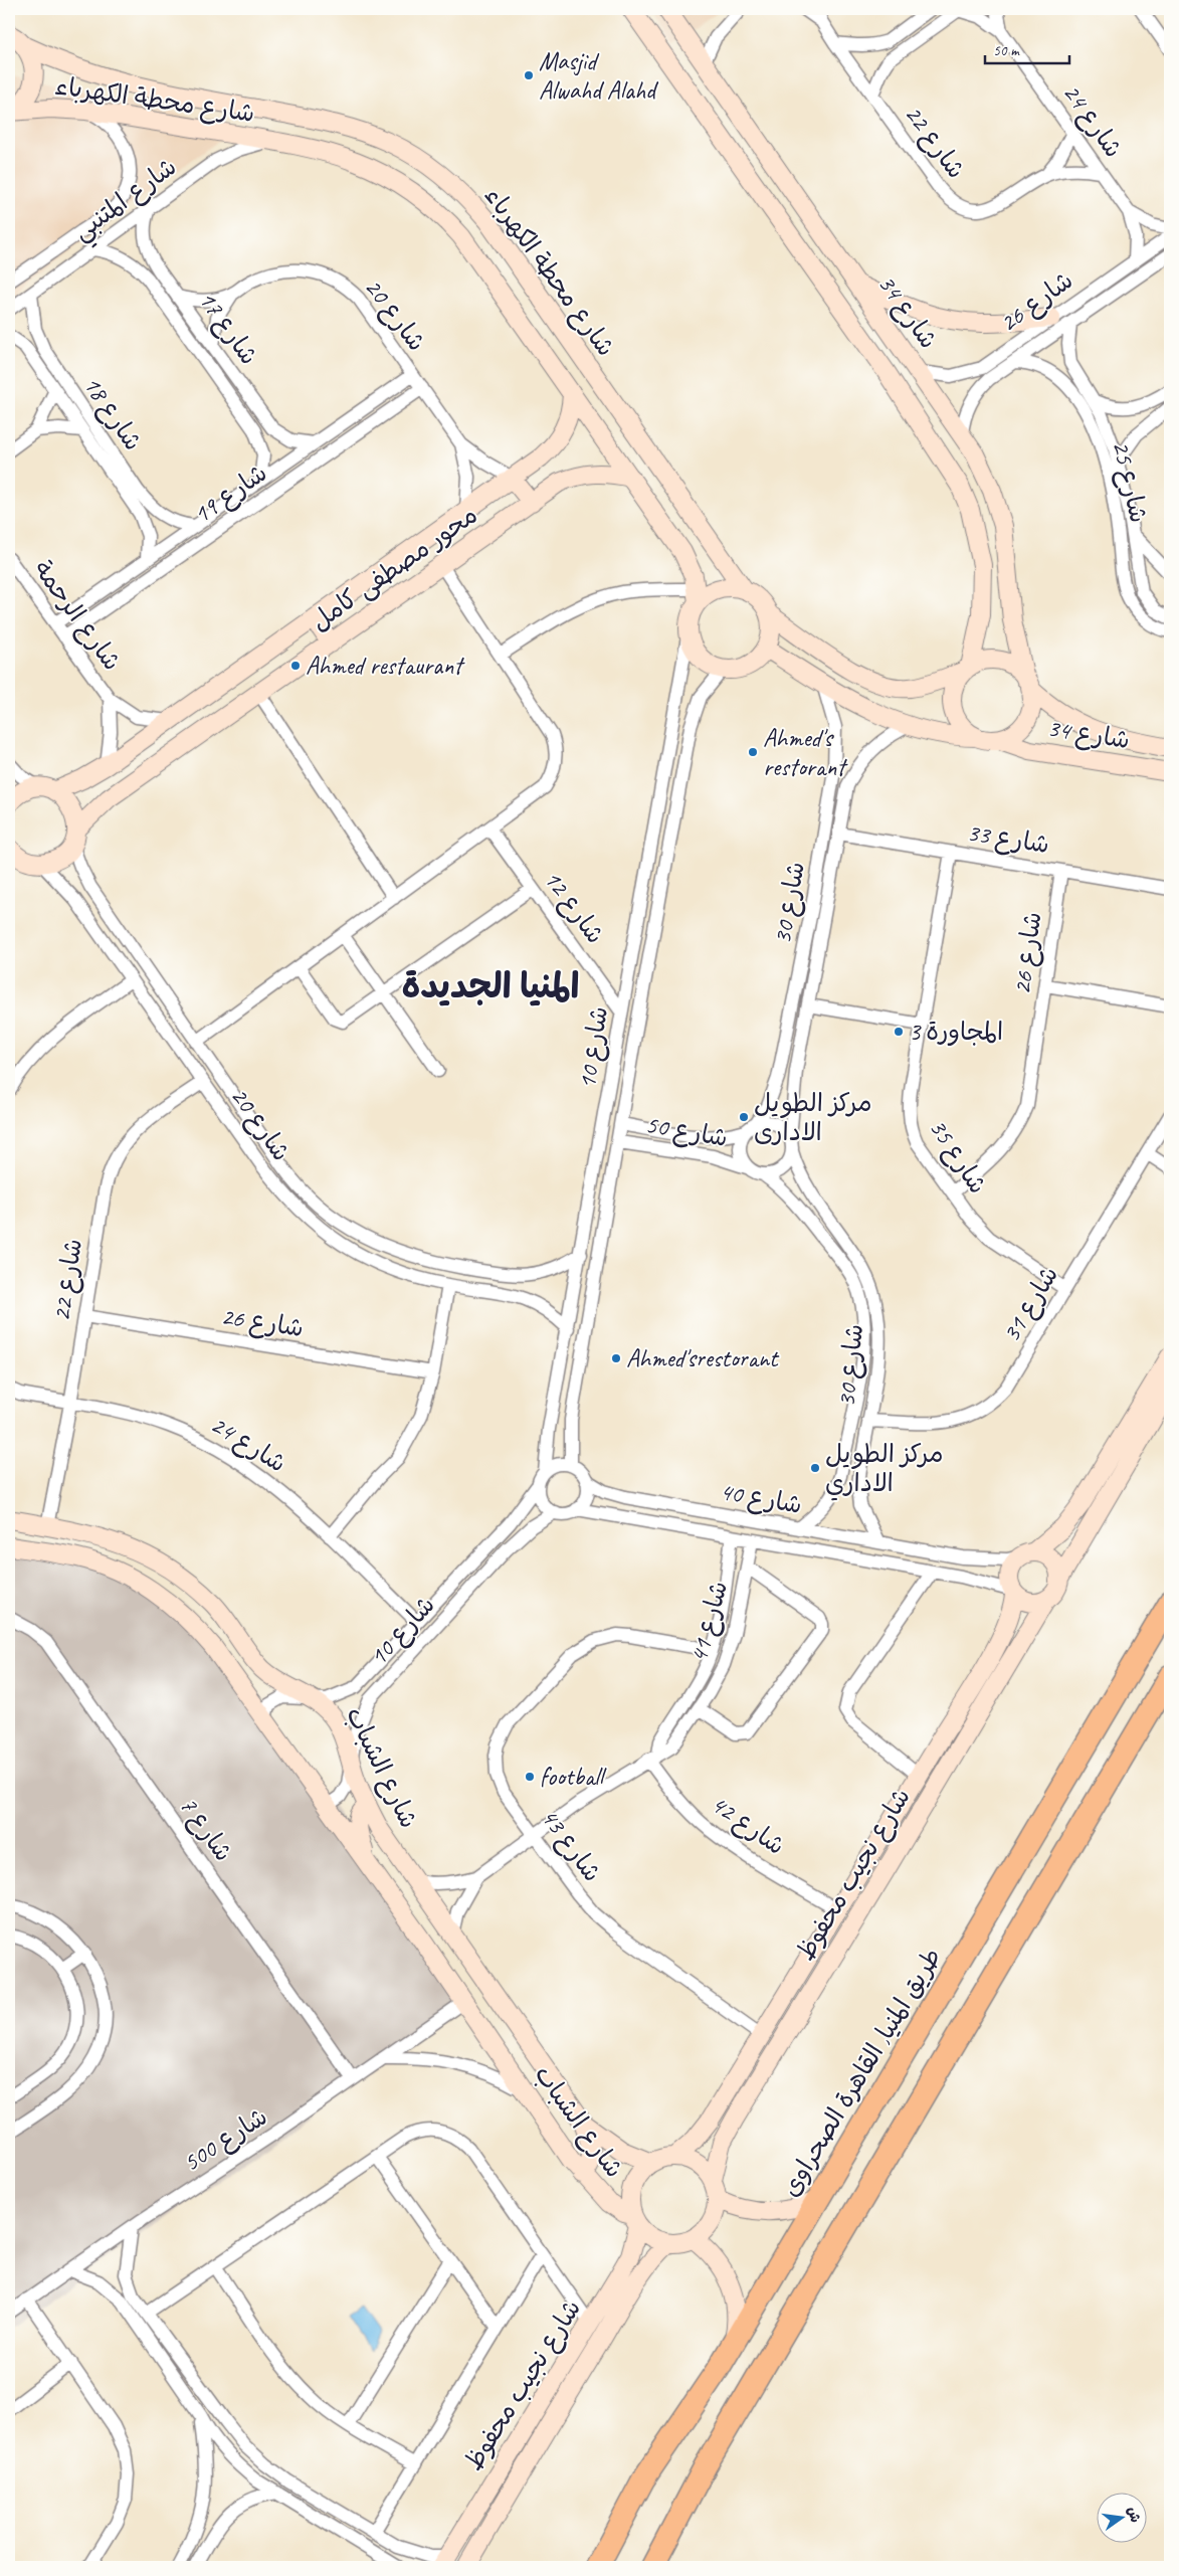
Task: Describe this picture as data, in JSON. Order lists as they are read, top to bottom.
{
  "streets": {
    "highway": ["طريق المنيا, القاهرة الصحراوى"],
    "street": [
      "شارع محطة الكهرباء",
      "شارع 24",
      "شارع 22",
      "شارع المتنبي",
      "شارع 26",
      "شارع 34",
      "شارع 20",
      "شارع 17",
      "شارع 18",
      "شارع 25",
      "شارع 19",
      "محور مصطفى كامل",
      "شارع الرحمة",
      "شارع 33",
      "شارع 30",
      "شارع 12",
      "شارع 10",
      "شارع 50",
      "شارع 35",
      "شارع 31",
      "شارع 40",
      "شارع 41",
      "شارع الشباب",
      "شارع 42",
      "شارع 7",
      "شارع 43",
      "شارع نجيب محفوظ",
      "شارع 500"
    ]
  },
  "crossings": [
    ["شارع محطة الكهرباء", "شارع المتنبي"],
    ["شارع محطة الكهرباء", "محور مصطفى كامل"],
    ["شارع محطة الكهرباء", "شارع 10"],
    ["شارع 24", "شارع 22"],
    ["شارع 24", "شارع 26"],
    ["شارع 24", "شارع 10"],
    ["شارع 22", "شارع 26"],
    ["شارع 22", "شارع 20"],
    ["شارع 22", "شارع الشباب"],
    ["شارع المتنبي", "شارع 17"],
    ["شارع المتنبي", "شارع 18"],
    ["شارع 26", "شارع 34"],
    ["شارع 26", "شارع 25"],
    ["شارع 26", "شارع 33"],
    ["شارع 26", "شارع 35"],
    ["شارع 20", "شارع 17"],
    ["شارع 20", "شارع 19"],
    ["شارع 20", "محور مصطفى كامل"],
    ["شارع 20", "شارع 10"],
    ["شارع 17", "شارع 19"],
    ["شارع 18", "شارع 19"],
    ["شارع 19", "شارع الرحمة"],
    ["محور مصطفى كامل", "شارع الرحمة"],
    ["شارع 33", "شارع 30"],
    ["شارع 33", "شارع 35"],
    ["شارع 30", "شارع 50"],
    ["شارع 30", "شارع 31"],
    ["شارع 30", "شارع 40"],
    ["شارع 12", "شارع 10"],
    ["شارع 10", "شارع 50"],
    ["شارع 10", "شارع 40"],
    ["شارع 10", "شارع الشباب"],
    ["شارع 35", "شارع 31"],
    ["شارع 40", "شارع 41"],
    ["شارع 40", "شارع نجيب محفوظ"],
    ["شارع 41", "شارع الشباب"],
    ["شارع 41", "شارع 42"],
    ["شارع 41", "شارع 43"],
    ["شارع الشباب", "شارع نجيب محفوظ"],
    ["شارع الشباب", "شارع 500"],
    ["شارع 42", "شارع نجيب محفوظ"],
    ["شارع 7", "شارع 500"],
    ["شارع 43", "شارع نجيب محفوظ"]
  ],
  "districts": ["المنيا الجديدة"],
  "places": [
    "Masjid Alwahd Alahd",
    "Ahmed restaurant",
    "Ahmed's restorant",
    "المجاورة 3",
    "مركز الطويل الادارى",
    "Ahmed'srestorant",
    "مركز الطويل الاداري",
    "football"
  ],
  "scale_bar": "50 m",
  "north": "right"
}
